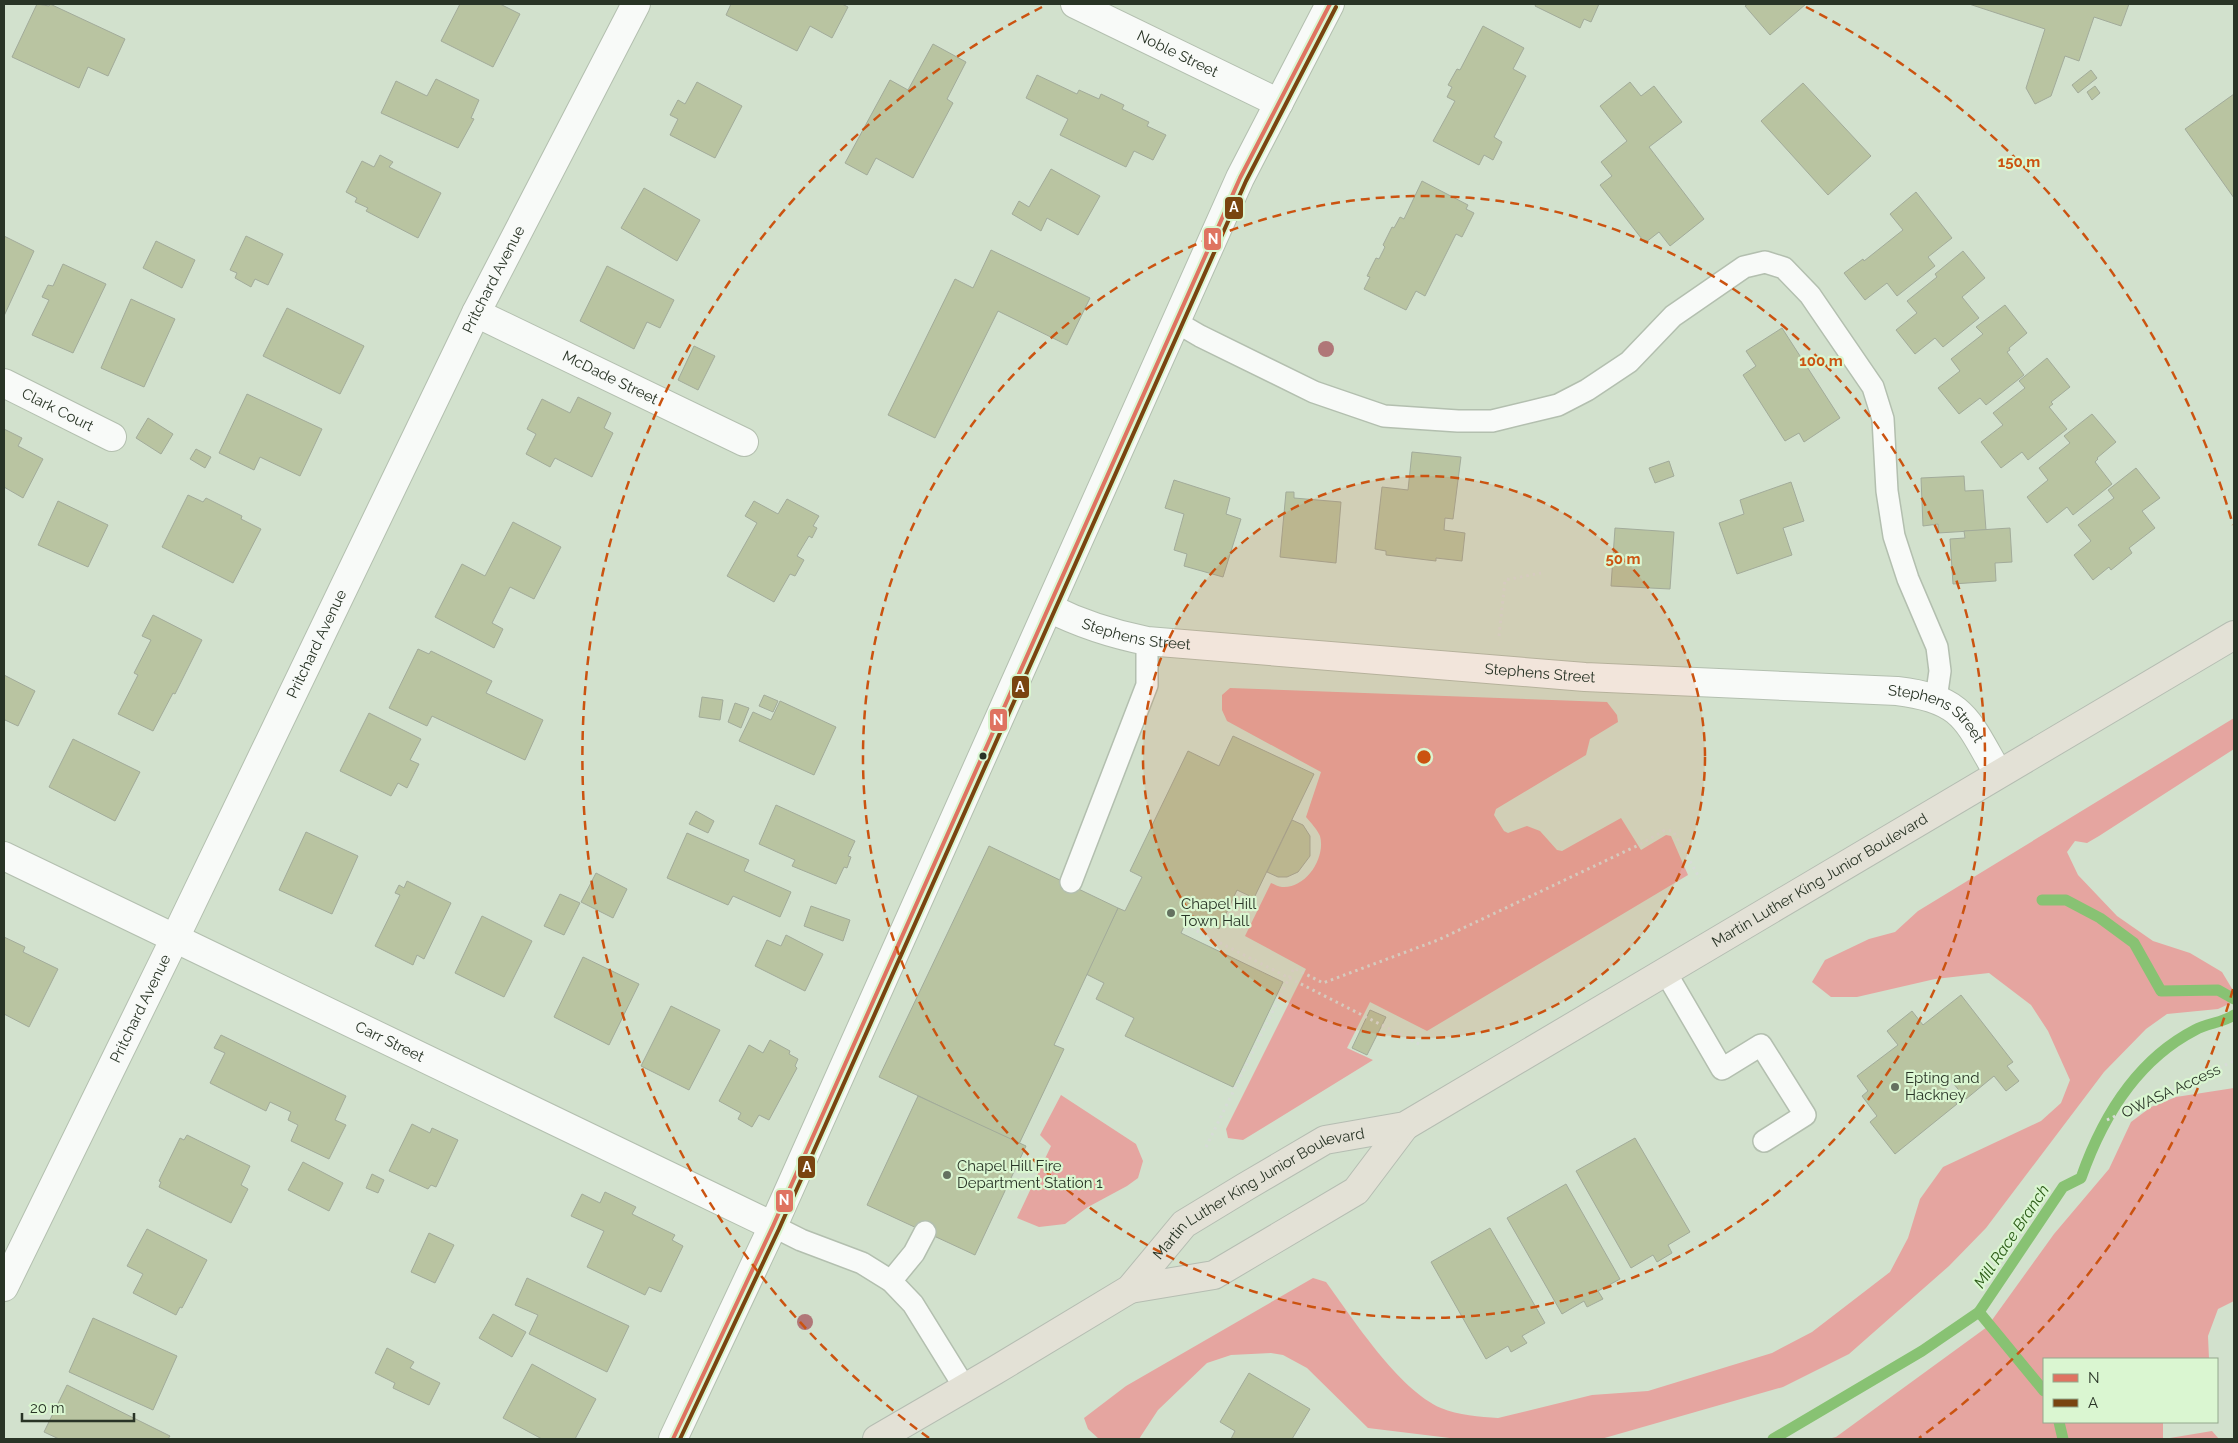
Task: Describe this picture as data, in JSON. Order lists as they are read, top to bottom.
{
  "streets": {
    "main road": ["Martin Luther King Junior Boulevard"],
    "street": [
      "Noble Street",
      "Pritchard Avenue",
      "McDade Street",
      "Clark Court",
      "Stephens Street",
      "Carr Street"
    ],
    "path": ["OWASA Access"]
  },
  "crossings": [
    ["Pritchard Avenue", "McDade Street"],
    ["Pritchard Avenue", "Carr Street"],
    ["Stephens Street", "Martin Luther King Junior Boulevard"]
  ],
  "water": ["Mill Race Branch"],
  "places": ["Chapel Hill Town Hall", "Epting and Hackney", "Chapel Hill Fire Department Station 1"],
  "lines": ["transit line N", "transit line A"],
  "legend": ["N", "A"],
  "scale_bar": "20 m",
  "rings": ["150 m", "100 m", "50 m"]
}
